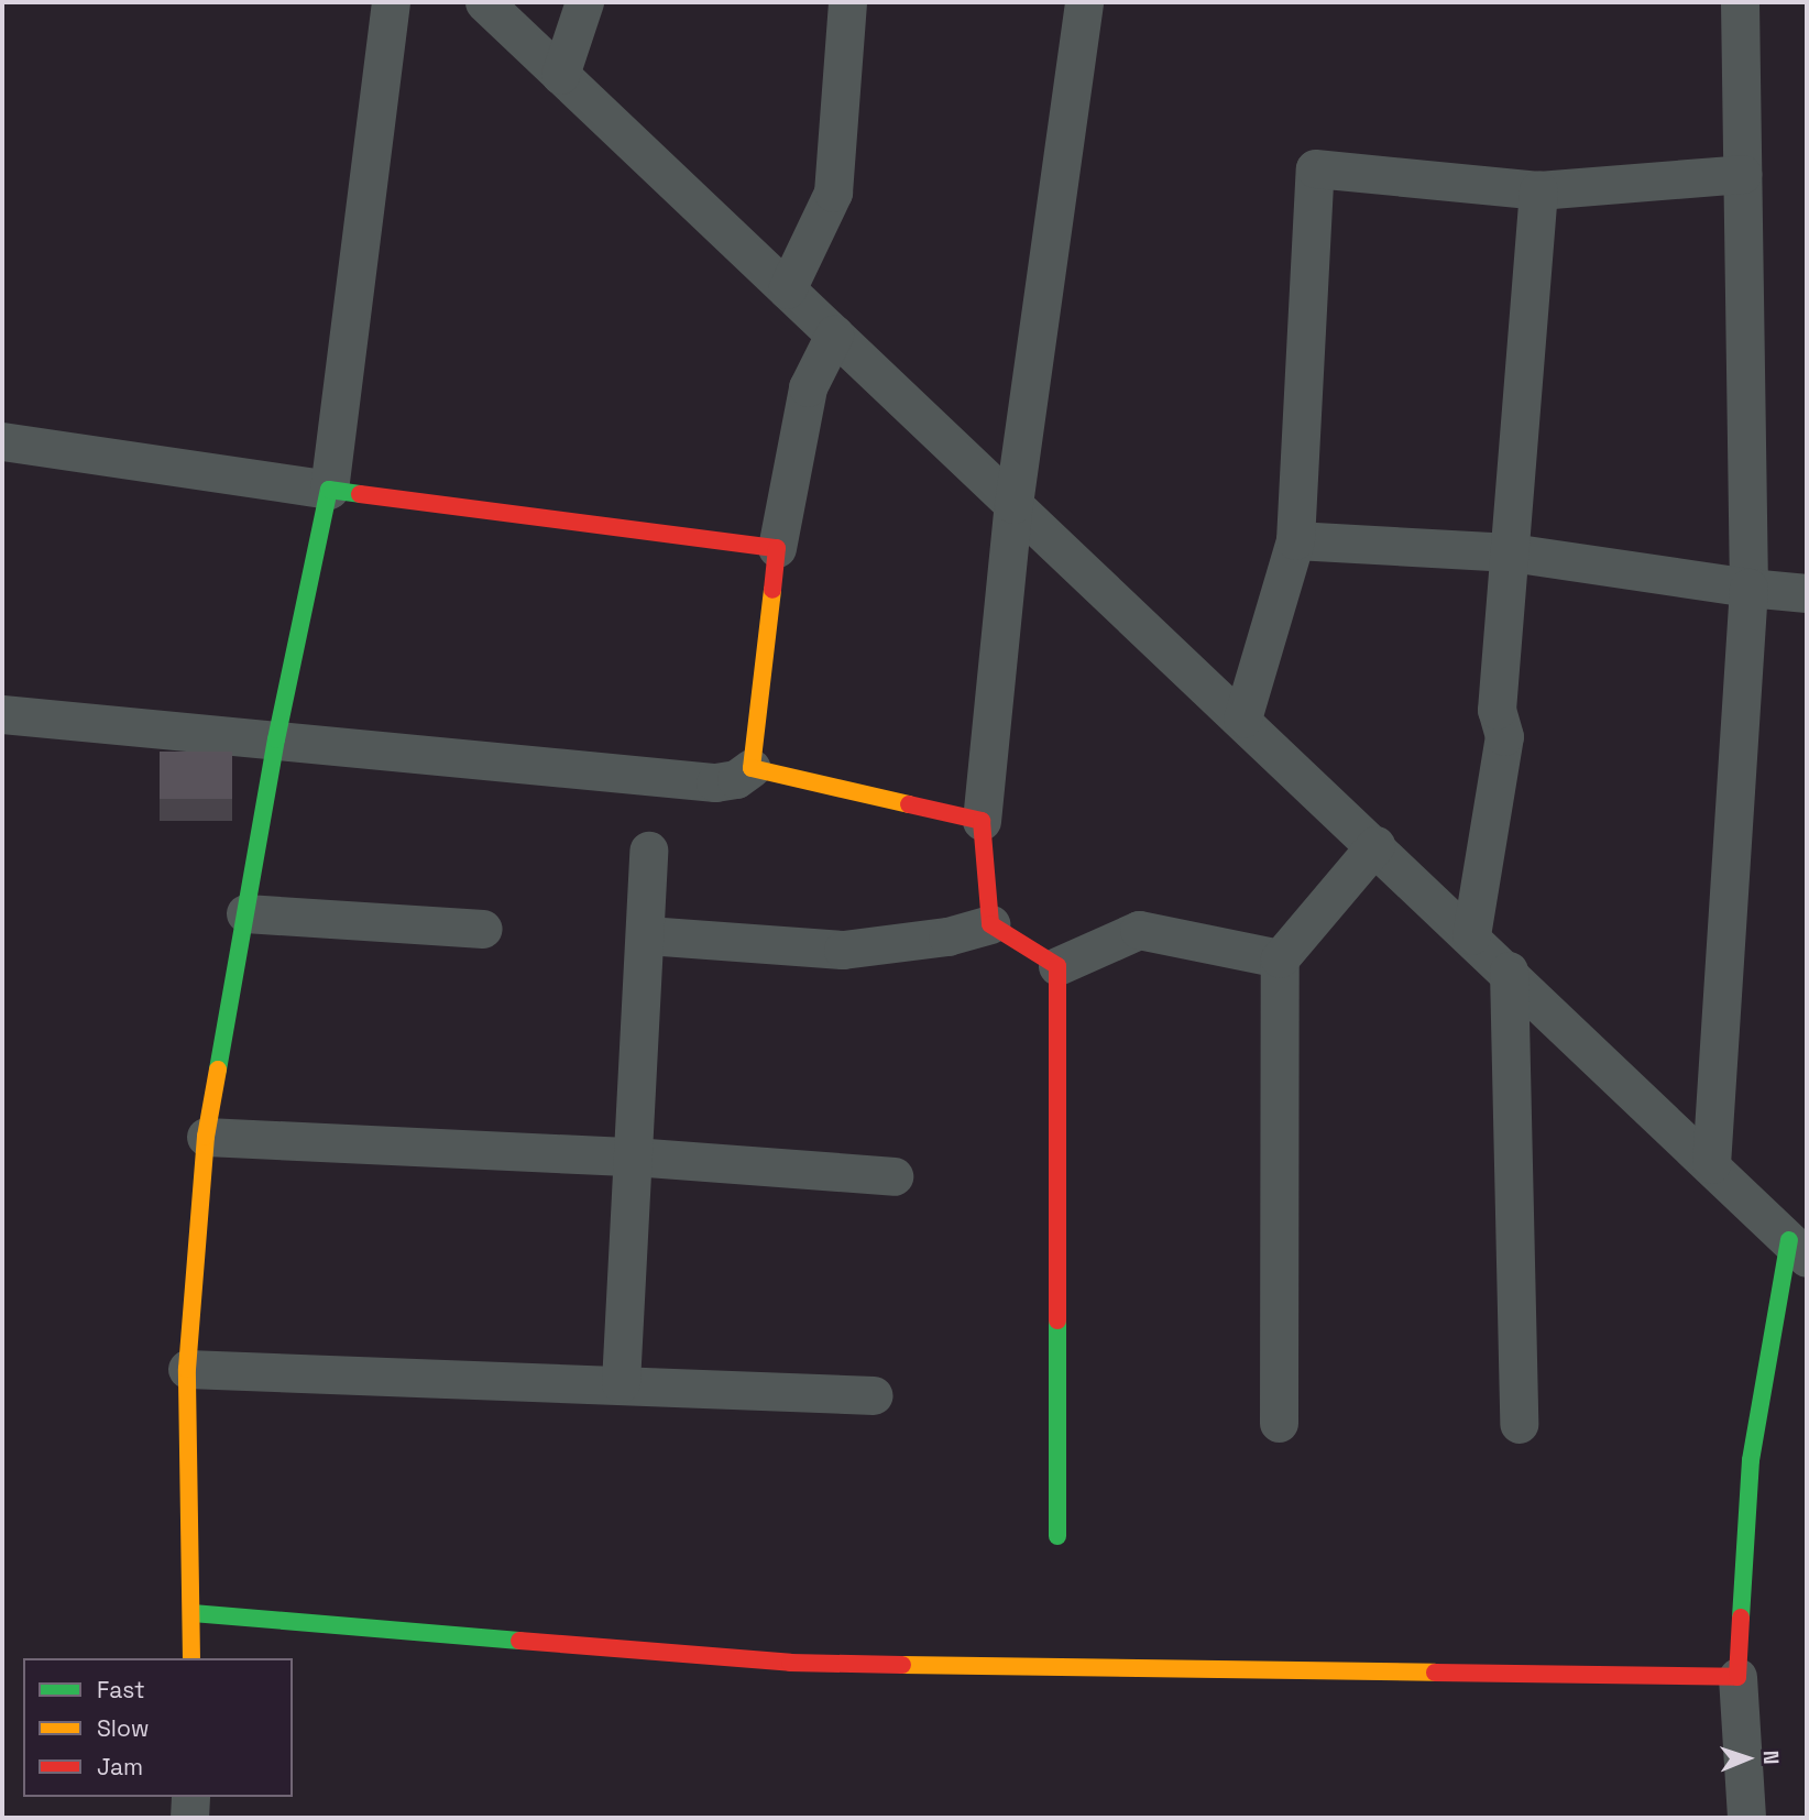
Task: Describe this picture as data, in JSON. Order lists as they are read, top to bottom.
{
  "legend": ["Fast", "Slow", "Jam"],
  "north": "right"
}
